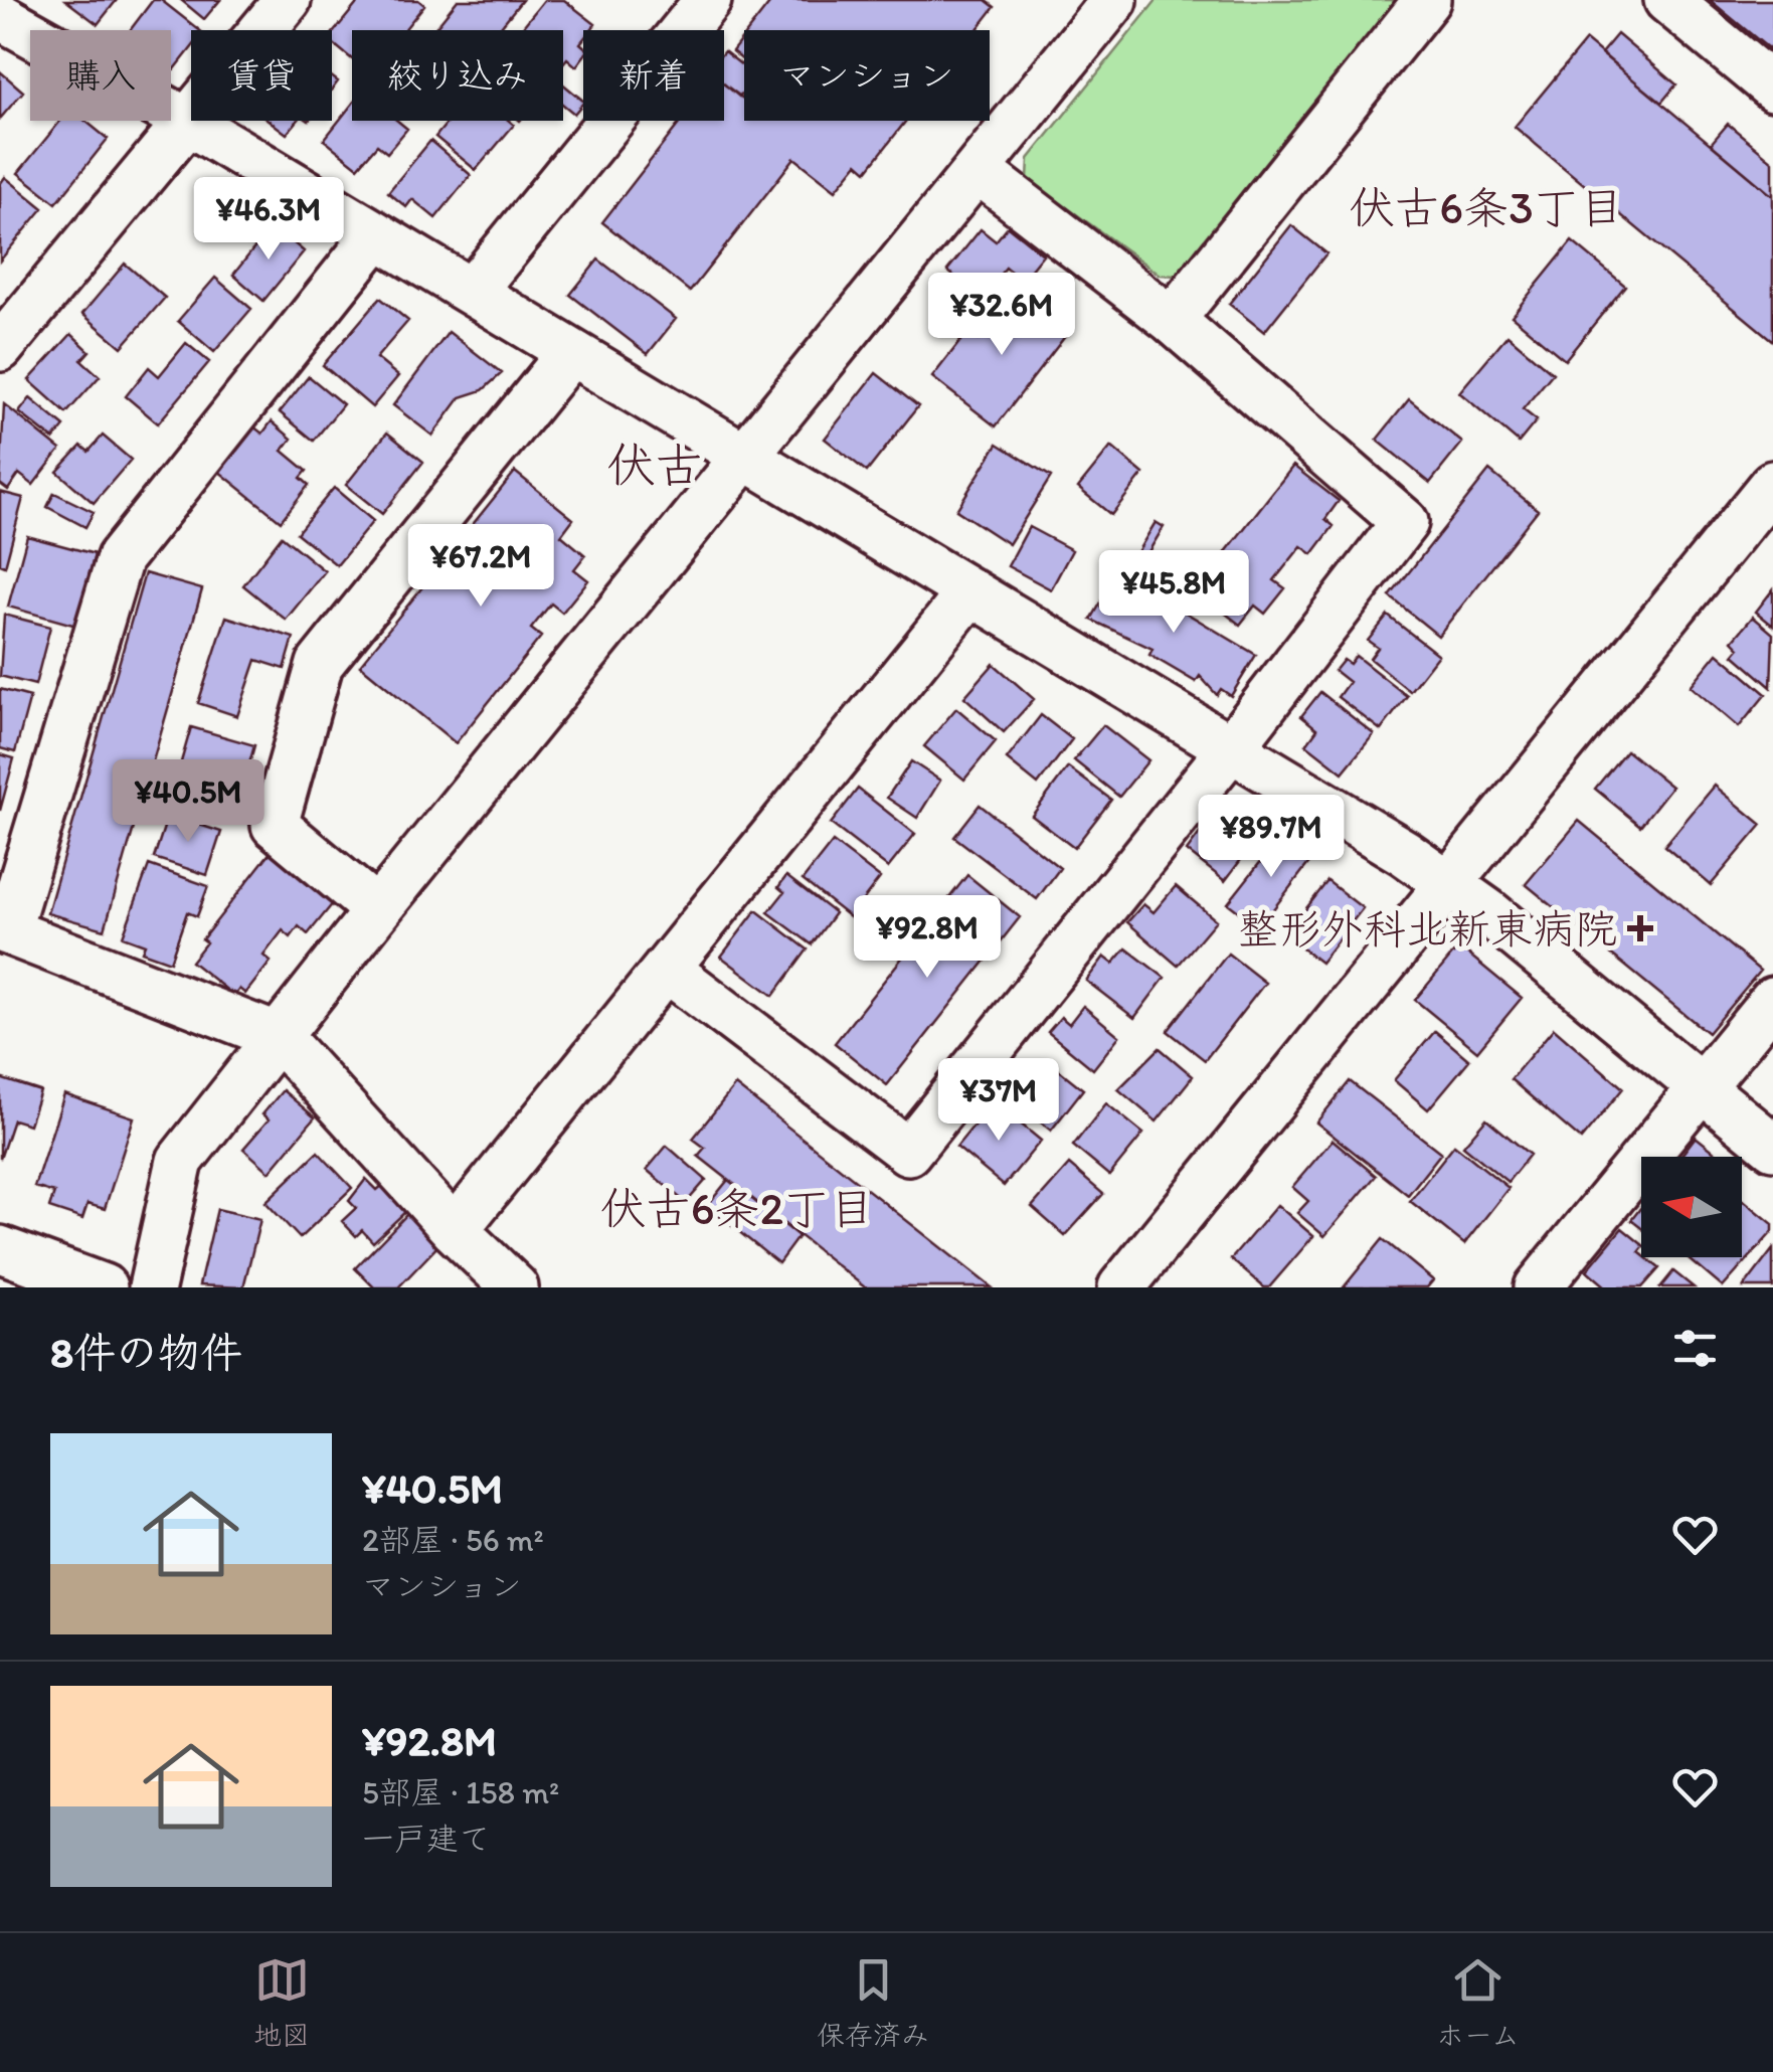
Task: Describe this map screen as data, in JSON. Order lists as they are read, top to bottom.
{
  "districts": ["伏古6条3丁目", "伏古", "伏古6条2丁目"],
  "places": {
    "health": ["整形外科北新東病院"]
  },
  "north": "left",
  "page": {
    "chip": [
      "購入",
      "賃貸",
      "絞り込み",
      "新着",
      "マンション"
    ],
    "price": [
      "¥46.3M",
      "¥32.6M",
      "¥67.2M",
      "¥45.8M",
      "¥40.5M",
      "¥89.7M",
      "¥92.8M",
      "¥37M"
    ],
    "heading": "8件の物件",
    "list": [
      {
        "name": "¥40.5M",
        "note": "2部屋 · 56 m² · マンション"
      },
      {
        "name": "¥92.8M",
        "note": "5部屋 · 158 m² · 一戸建て"
      }
    ],
    "tabs": ["地図", "保存済み", "ホーム"]
  }
}
